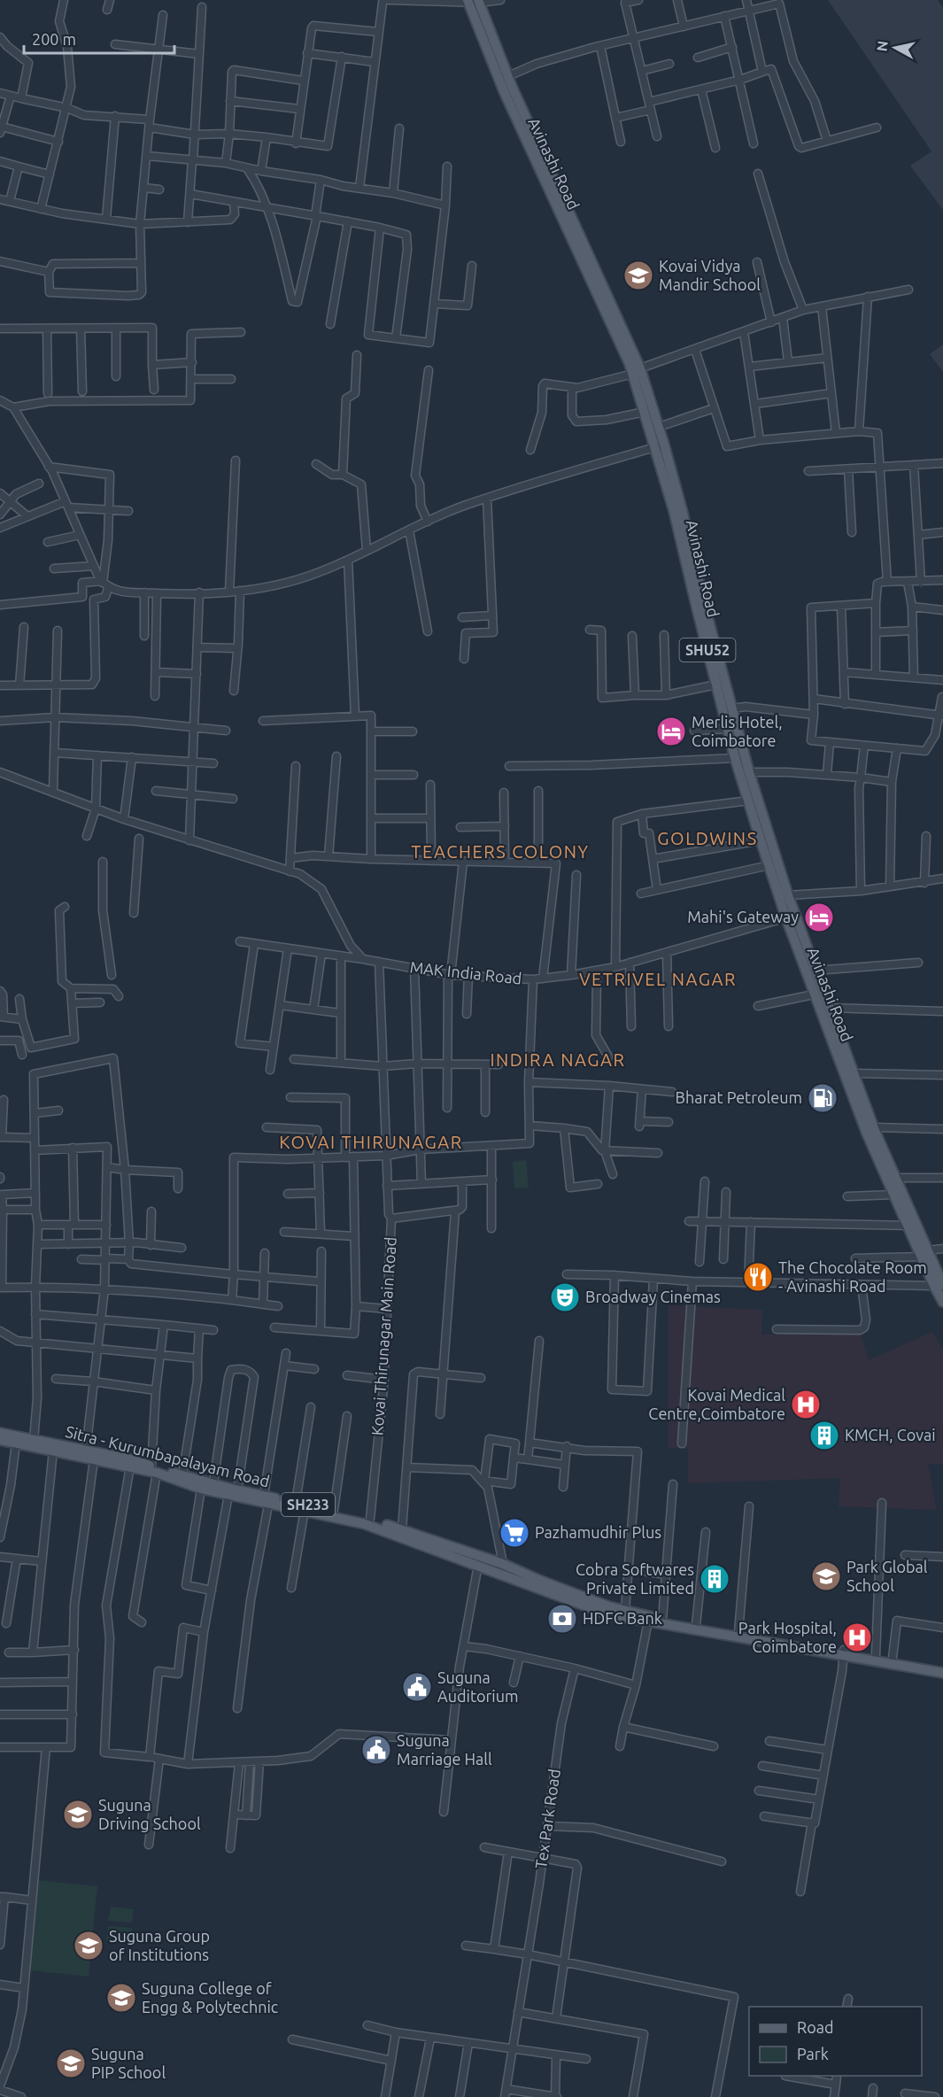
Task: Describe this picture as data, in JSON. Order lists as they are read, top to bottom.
{
  "streets": {
    "main road": [
      "Avinashi Road",
      "SHU52",
      "Sitra - Kurumbapalayam Road",
      "SH233"
    ],
    "street": ["MAK India Road", "Kovai Thirunagar Main Road", "Tex Park Road"]
  },
  "crossings": [
    ["Avinashi Road", "MAK India Road"],
    ["MAK India Road", "Kovai Thirunagar Main Road"],
    ["Kovai Thirunagar Main Road", "Sitra - Kurumbapalayam Road"]
  ],
  "districts": [
    "GOLDWINS",
    "TEACHERS COLONY",
    "VETRIVEL NAGAR",
    "INDIRA NAGAR",
    "KOVAI THIRUNAGAR"
  ],
  "places": {
    "school or university": [
      "Kovai Vidya Mandir School",
      "Park Global School",
      "Suguna Driving School",
      "Suguna Group of Institutions",
      "Suguna College of Engg & Polytechnic",
      "Suguna PIP School"
    ],
    "hotel": ["Merlis Hotel, Coimbatore", "Mahi's Gateway"],
    "fuel station": ["Bharat Petroleum"],
    "restaurant": ["The Chocolate Room - Avinashi Road"],
    "theatre": ["Broadway Cinemas"],
    "hospital": ["Kovai Medical Centre,Coimbatore", "Park Hospital, Coimbatore"],
    "building": ["KMCH, Covai", "Cobra Softwares Private Limited"],
    "supermarket": ["Pazhamudhir Plus"],
    "bank": ["HDFC Bank"],
    "public building": ["Suguna Auditorium", "Suguna Marriage Hall"]
  },
  "legend": ["Road", "Park"],
  "scale_bar": "200 m",
  "north": "left"
}
